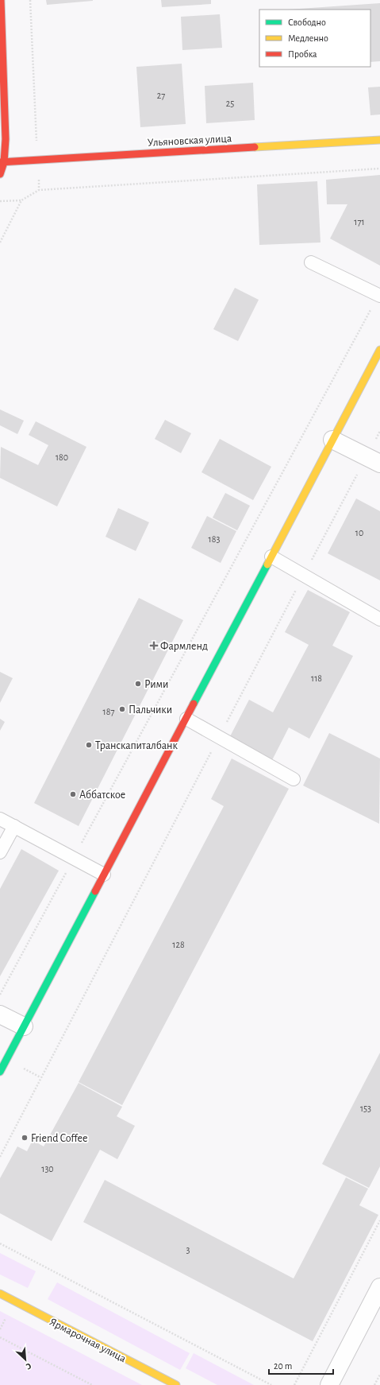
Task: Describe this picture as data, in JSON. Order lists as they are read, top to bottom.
{
  "streets": {
    "street": ["Ульяновская улица", "Ярмарочная улица"]
  },
  "places": {
    "health": ["Фармленд"],
    "other": [
      "Рими",
      "Пальчики",
      "Транскапиталбанк",
      "Аббатское",
      "Friend Coffee"
    ]
  },
  "house_numbers": [
    "27",
    "25",
    "171",
    "180",
    "10",
    "183",
    "118",
    "187",
    "128",
    "153",
    "130",
    "3"
  ],
  "legend": ["Свободно", "Медленно", "Пробка"],
  "scale_bar": "20 m",
  "north": "bottom right"
}
